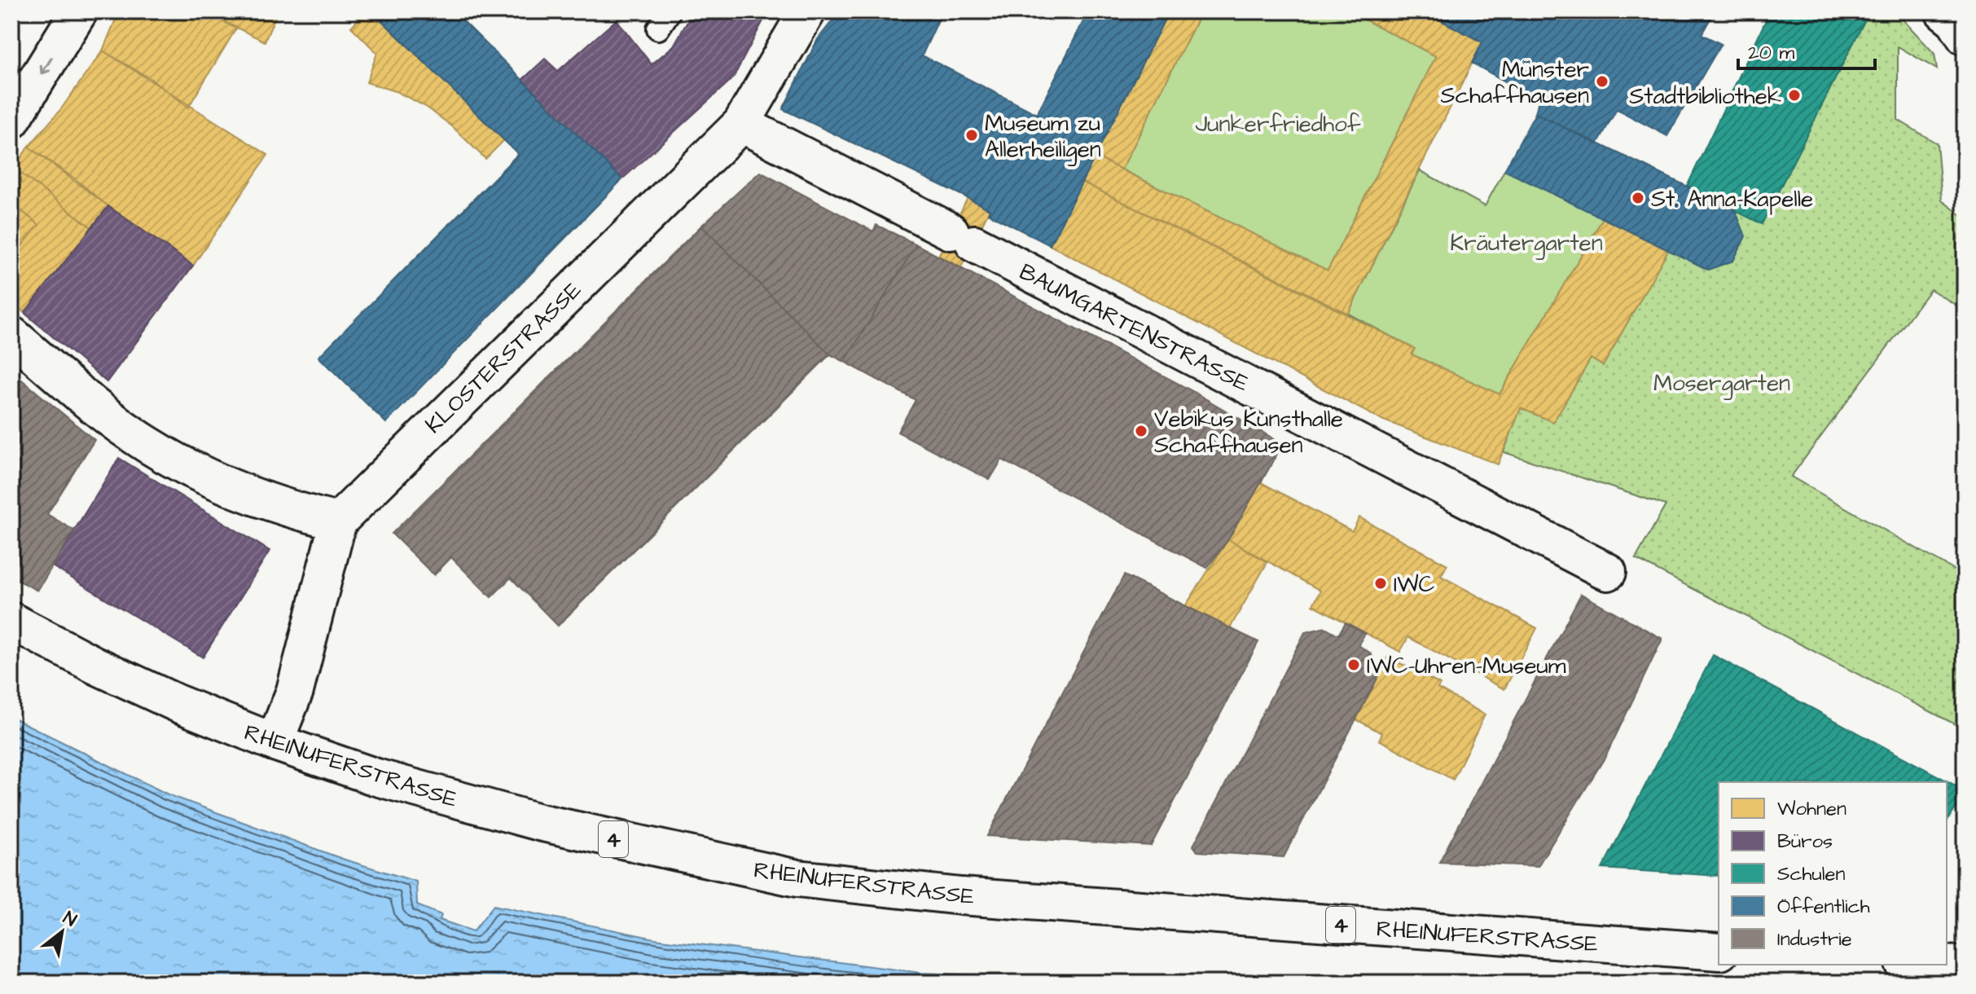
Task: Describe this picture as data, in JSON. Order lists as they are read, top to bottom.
{
  "streets": {
    "street": [
      "BAUMGARTENSTRASSE",
      "KLOSTERSTRASSE",
      "RHEINUFERSTRASSE",
      "4"
    ]
  },
  "crossings": [
    ["BAUMGARTENSTRASSE", "KLOSTERSTRASSE"]
  ],
  "parks": ["Junkerfriedhof", "Kräutergarten", "Mosergarten"],
  "places": [
    "Münster Schaffhausen",
    "Stadtbibliothek",
    "Museum zu Allerheiligen",
    "St. Anna-Kapelle",
    "Vebikus Kunsthalle Schaffhausen",
    "IWC",
    "IWC-Uhren-Museum"
  ],
  "legend": [
    "Wohnen",
    "Büros",
    "Schulen",
    "Öffentlich",
    "Industrie"
  ],
  "scale_bar": "20 m",
  "north": "top right"
}
